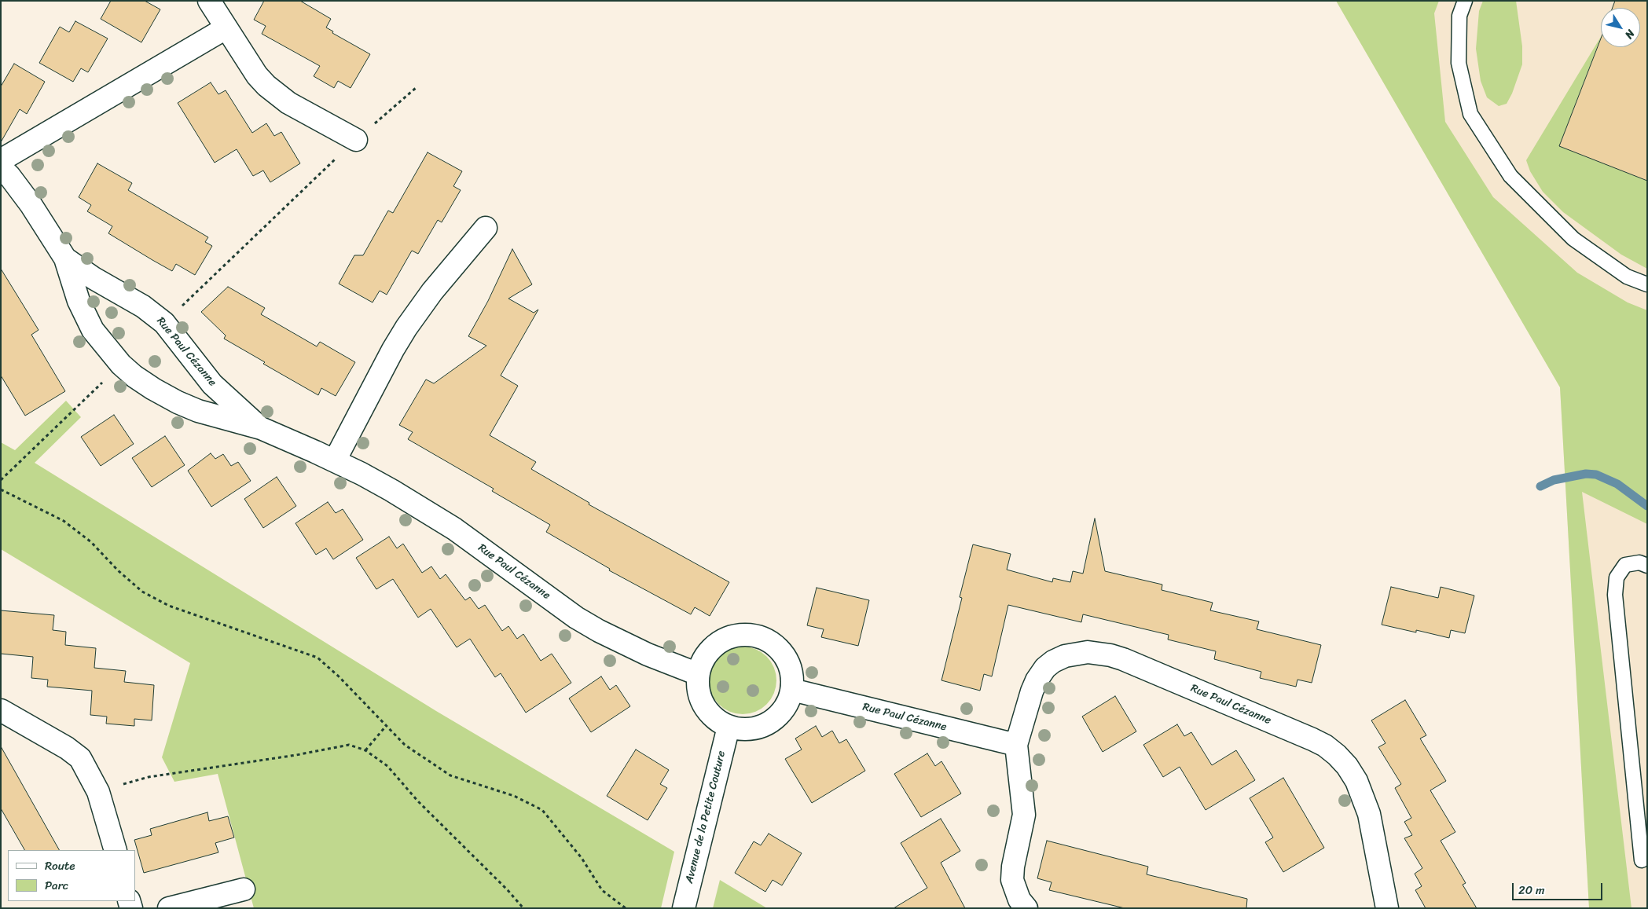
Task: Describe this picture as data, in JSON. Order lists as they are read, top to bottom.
{
  "streets": {
    "street": ["Rue Paul Cézanne", "Avenue de la Petite Couture"]
  },
  "crossings": [
    ["Rue Paul Cézanne", "Avenue de la Petite Couture"]
  ],
  "legend": ["Route", "Parc"],
  "scale_bar": "20 m",
  "north": "bottom right"
}
